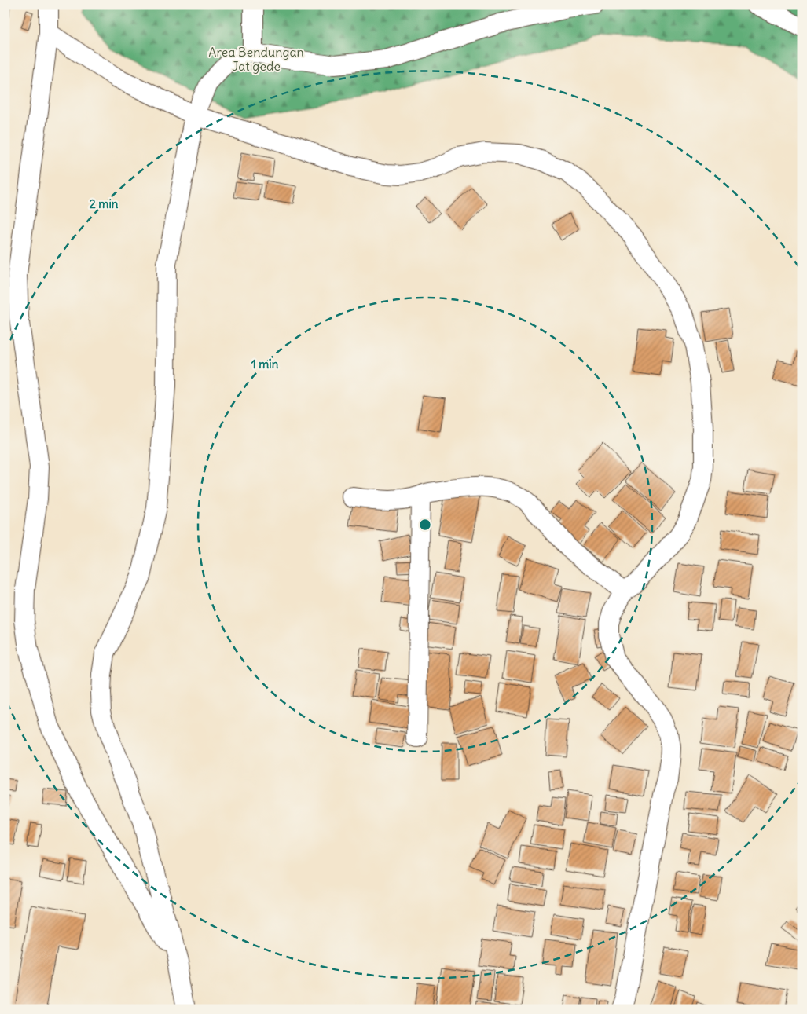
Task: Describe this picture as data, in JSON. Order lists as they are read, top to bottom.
{
  "parks": ["Area Bendungan Jatigede"],
  "rings": ["2 min", "1 min"]
}
